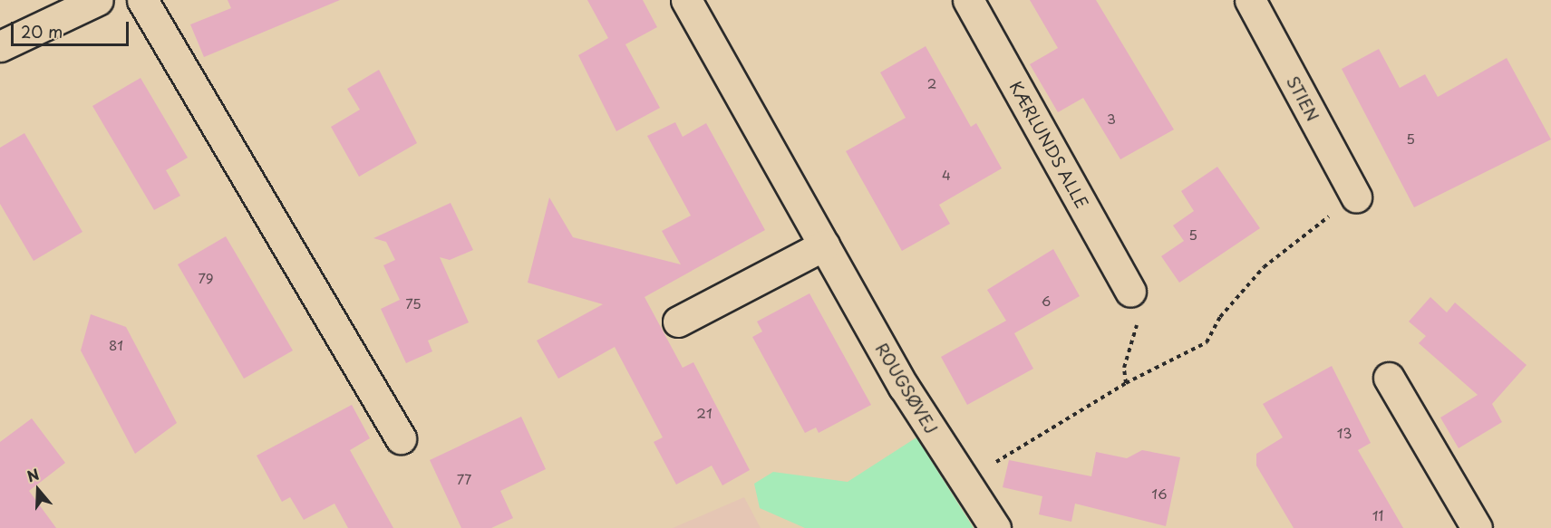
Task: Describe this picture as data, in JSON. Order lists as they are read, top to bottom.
{
  "streets": {
    "street": ["STIEN", "KÆRLUNDS ALLE", "ROUGSØVEJ"]
  },
  "house_numbers": [
    "2",
    "3",
    "5",
    "4",
    "5",
    "79",
    "6",
    "75",
    "81",
    "21",
    "13",
    "77",
    "16",
    "11"
  ],
  "scale_bar": "20 m",
  "north": "top"
}
